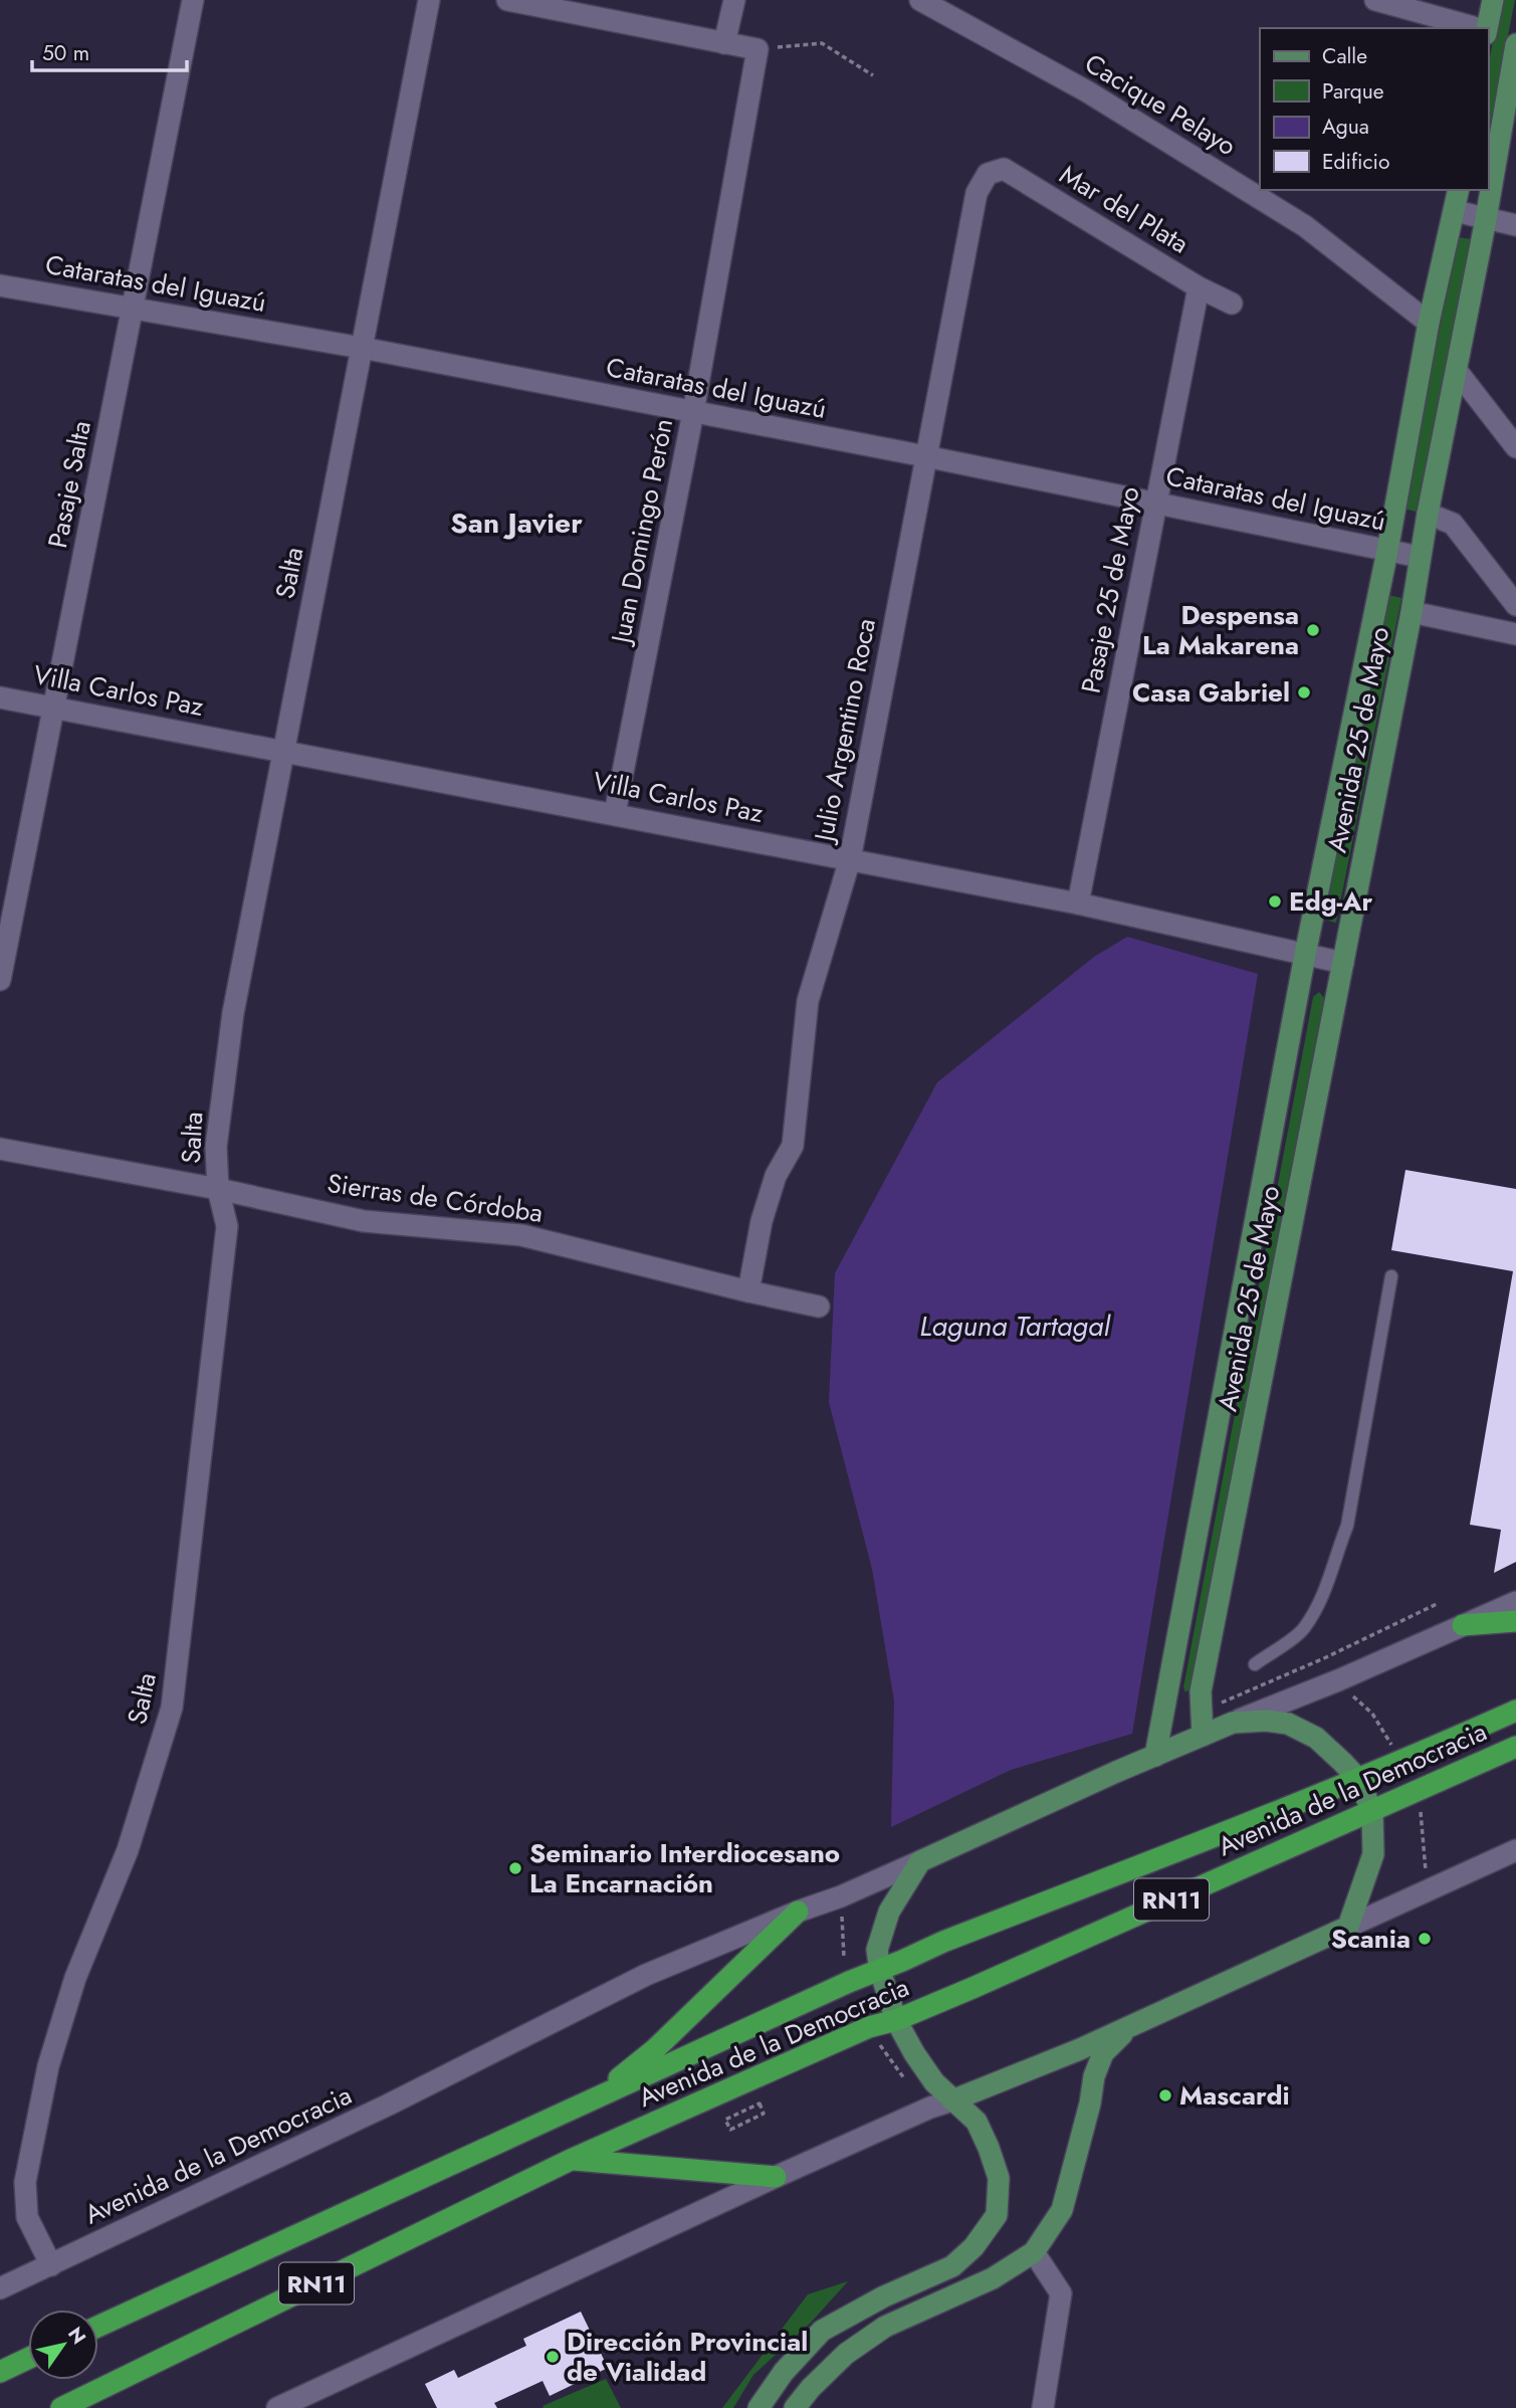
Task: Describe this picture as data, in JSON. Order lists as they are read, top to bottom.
{
  "streets": {
    "highway": ["Avenida de la Democracia", "RN11"],
    "main road": ["Avenida 25 de Mayo"],
    "street": [
      "Cacique Pelayo",
      "Mar del Plata",
      "Cataratas del Iguazú",
      "Pasaje Salta",
      "Juan Domingo Perón",
      "Salta",
      "Pasaje 25 de Mayo",
      "Villa Carlos Paz",
      "Julio Argentino Roca",
      "Sierras de Córdoba"
    ]
  },
  "crossings": [
    ["Cacique Pelayo", "Avenida 25 de Mayo"],
    ["Mar del Plata", "Pasaje 25 de Mayo"],
    ["Mar del Plata", "Julio Argentino Roca"],
    ["Cataratas del Iguazú", "Pasaje Salta"],
    ["Cataratas del Iguazú", "Juan Domingo Perón"],
    ["Cataratas del Iguazú", "Salta"],
    ["Cataratas del Iguazú", "Pasaje 25 de Mayo"],
    ["Cataratas del Iguazú", "Julio Argentino Roca"],
    ["Cataratas del Iguazú", "Avenida 25 de Mayo"],
    ["Pasaje Salta", "Villa Carlos Paz"],
    ["Juan Domingo Perón", "Villa Carlos Paz"],
    ["Salta", "Villa Carlos Paz"],
    ["Salta", "Sierras de Córdoba"],
    ["Salta", "Avenida de la Democracia"],
    ["Pasaje 25 de Mayo", "Villa Carlos Paz"],
    ["Villa Carlos Paz", "Julio Argentino Roca"],
    ["Villa Carlos Paz", "Avenida 25 de Mayo"],
    ["Julio Argentino Roca", "Sierras de Córdoba"]
  ],
  "districts": ["San Javier"],
  "water": ["Laguna Tartagal"],
  "places": [
    "Despensa La Makarena",
    "Casa Gabriel",
    "Edg-Ar",
    "Seminario Interdiocesano La Encarnación",
    "Scania",
    "Mascardi",
    "Dirección Provincial de Vialidad"
  ],
  "legend": [
    "Calle",
    "Parque",
    "Agua",
    "Edificio"
  ],
  "scale_bar": "50 m",
  "north": "top right"
}
